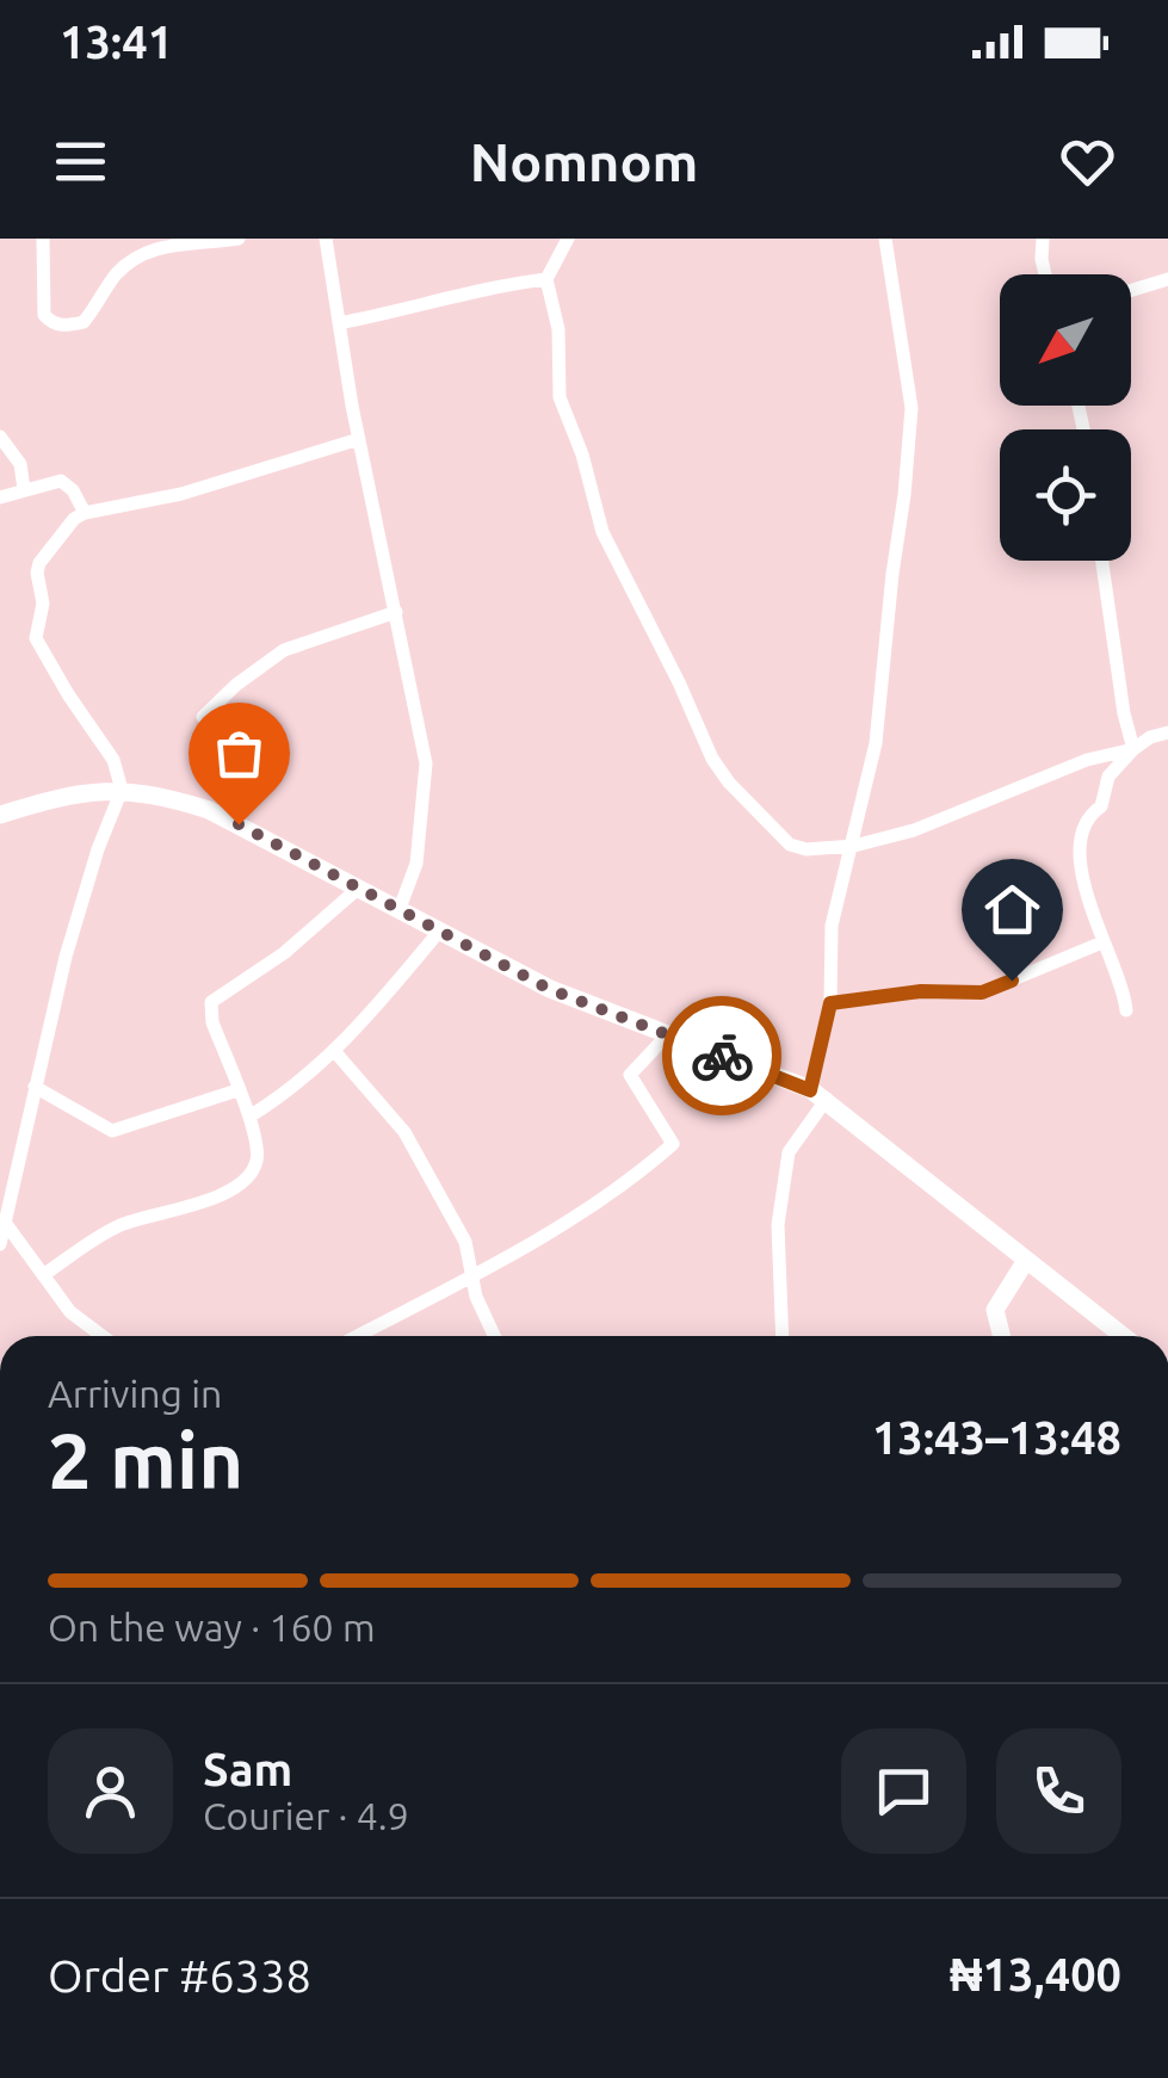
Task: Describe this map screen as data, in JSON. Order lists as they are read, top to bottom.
{
  "north": "bottom left",
  "page": {
    "status": "13:41",
    "header": "Nomnom",
    "heading": ["2 min", "Arriving in", "13:43–13:48"],
    "panel": [
      "Sam",
      "Courier · 4.9",
      "Order #6338",
      "₦13,400"
    ],
    "bar": "On the way · 160 m"
  }
}
